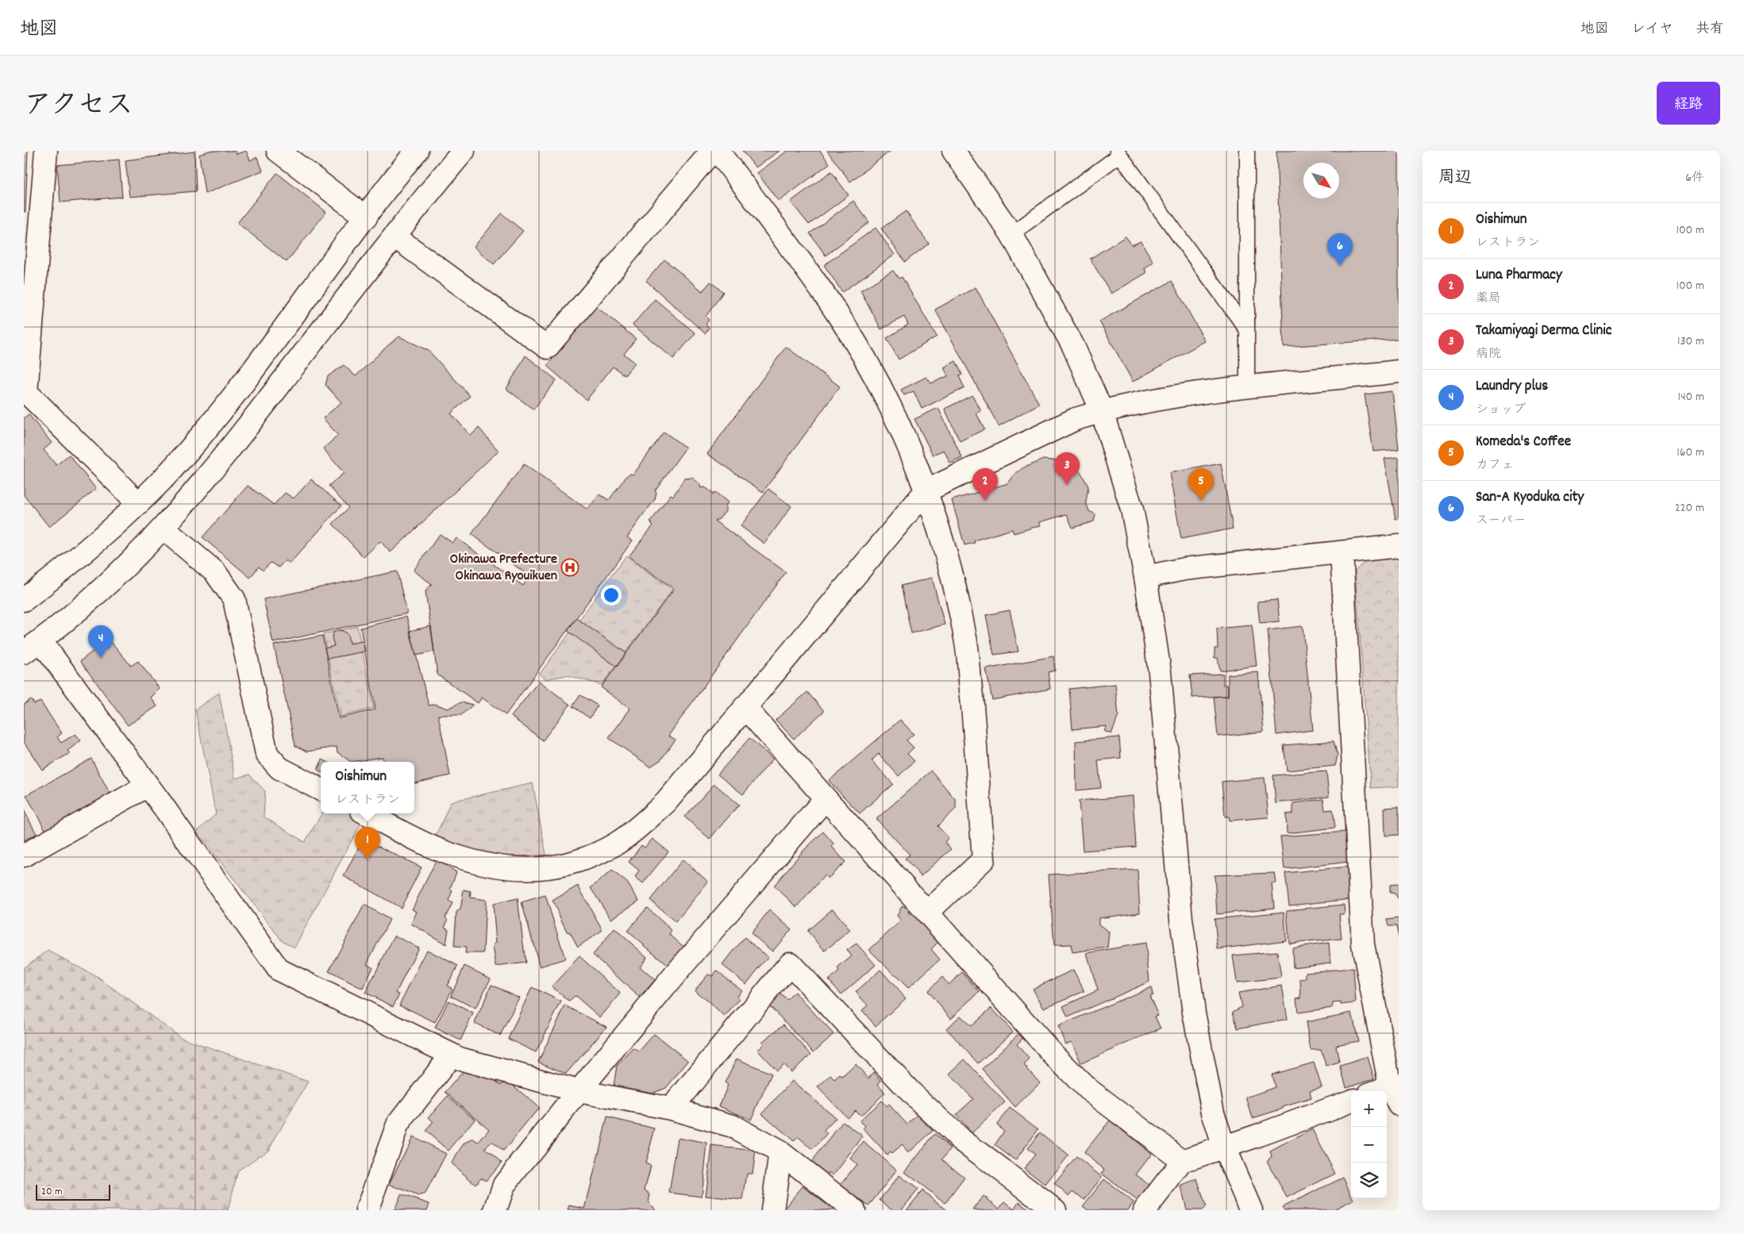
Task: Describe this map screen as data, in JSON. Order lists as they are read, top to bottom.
{
  "places": {
    "hospital": ["Okinawa Prefecture Okinawa Ryouikuen"]
  },
  "scale_bar": "20 m",
  "north": "bottom right",
  "page": {
    "header": "地図",
    "nav": ["地図", "レイヤ", "共有"],
    "title": "アクセス",
    "buttons": "経路",
    "heading": ["周辺", "6件"],
    "list": [
      {
        "mark": "1",
        "name": "Oishimun",
        "note": "レストラン",
        "value": "100 m"
      },
      {
        "mark": "2",
        "name": "Luna Pharmacy",
        "note": "薬局",
        "value": "100 m"
      },
      {
        "mark": "3",
        "name": "Takamiyagi Derma Clinic",
        "note": "病院",
        "value": "130 m"
      },
      {
        "mark": "4",
        "name": "Laundry plus",
        "note": "ショップ",
        "value": "140 m"
      },
      {
        "mark": "5",
        "name": "Komeda's Coffee",
        "note": "カフェ",
        "value": "160 m"
      },
      {
        "mark": "6",
        "name": "San-A Kyoduka city",
        "note": "スーパー",
        "value": "220 m"
      }
    ],
    "pins": [
      "6",
      "3",
      "2",
      "5",
      "4",
      "1"
    ],
    "popup": ["Oishimun", "レストラン"],
    "map_buttons": ["+", "−"],
    "scale": "20 m"
  }
}
